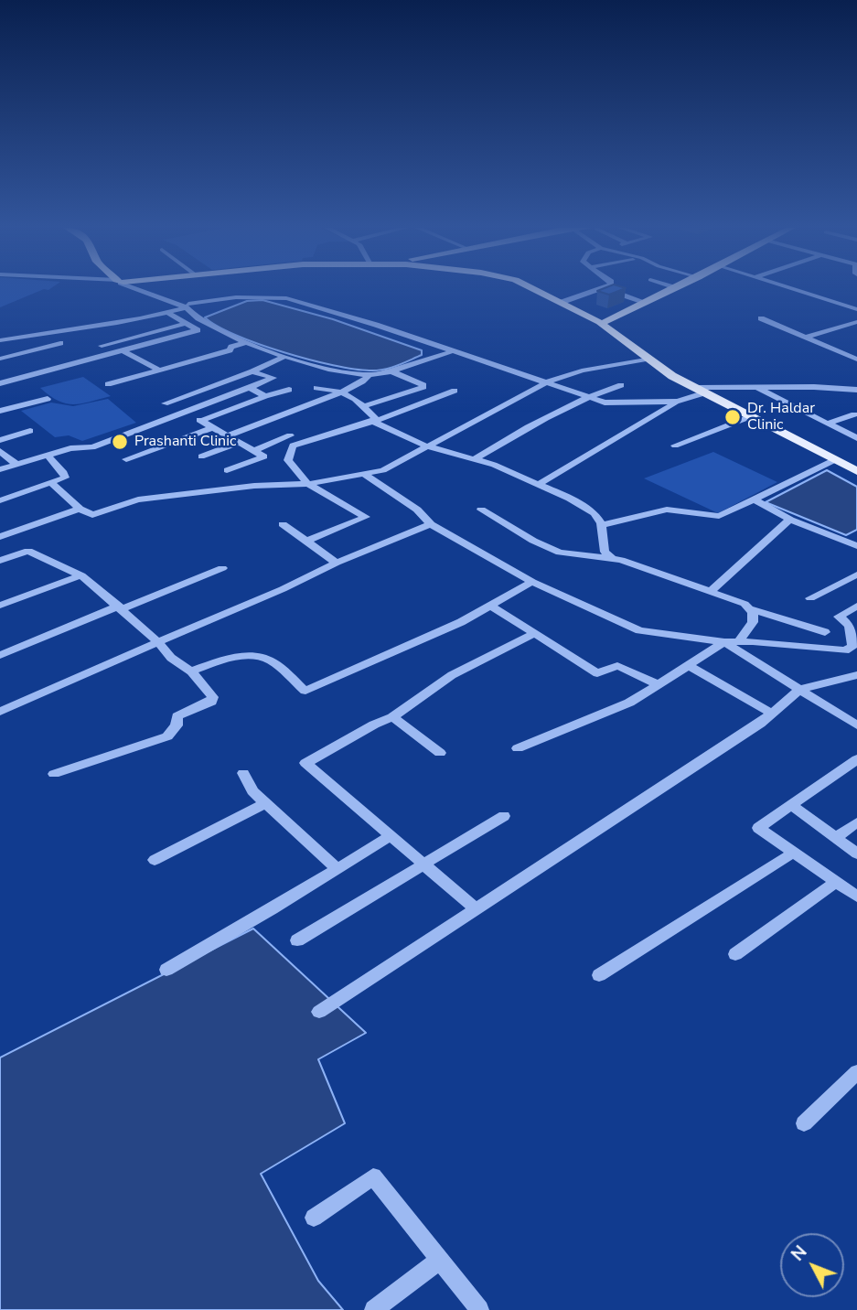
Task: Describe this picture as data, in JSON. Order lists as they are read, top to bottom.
{
  "places": ["Dr. Haldar Clinic", "Prashanti Clinic"],
  "north": "top left"
}
